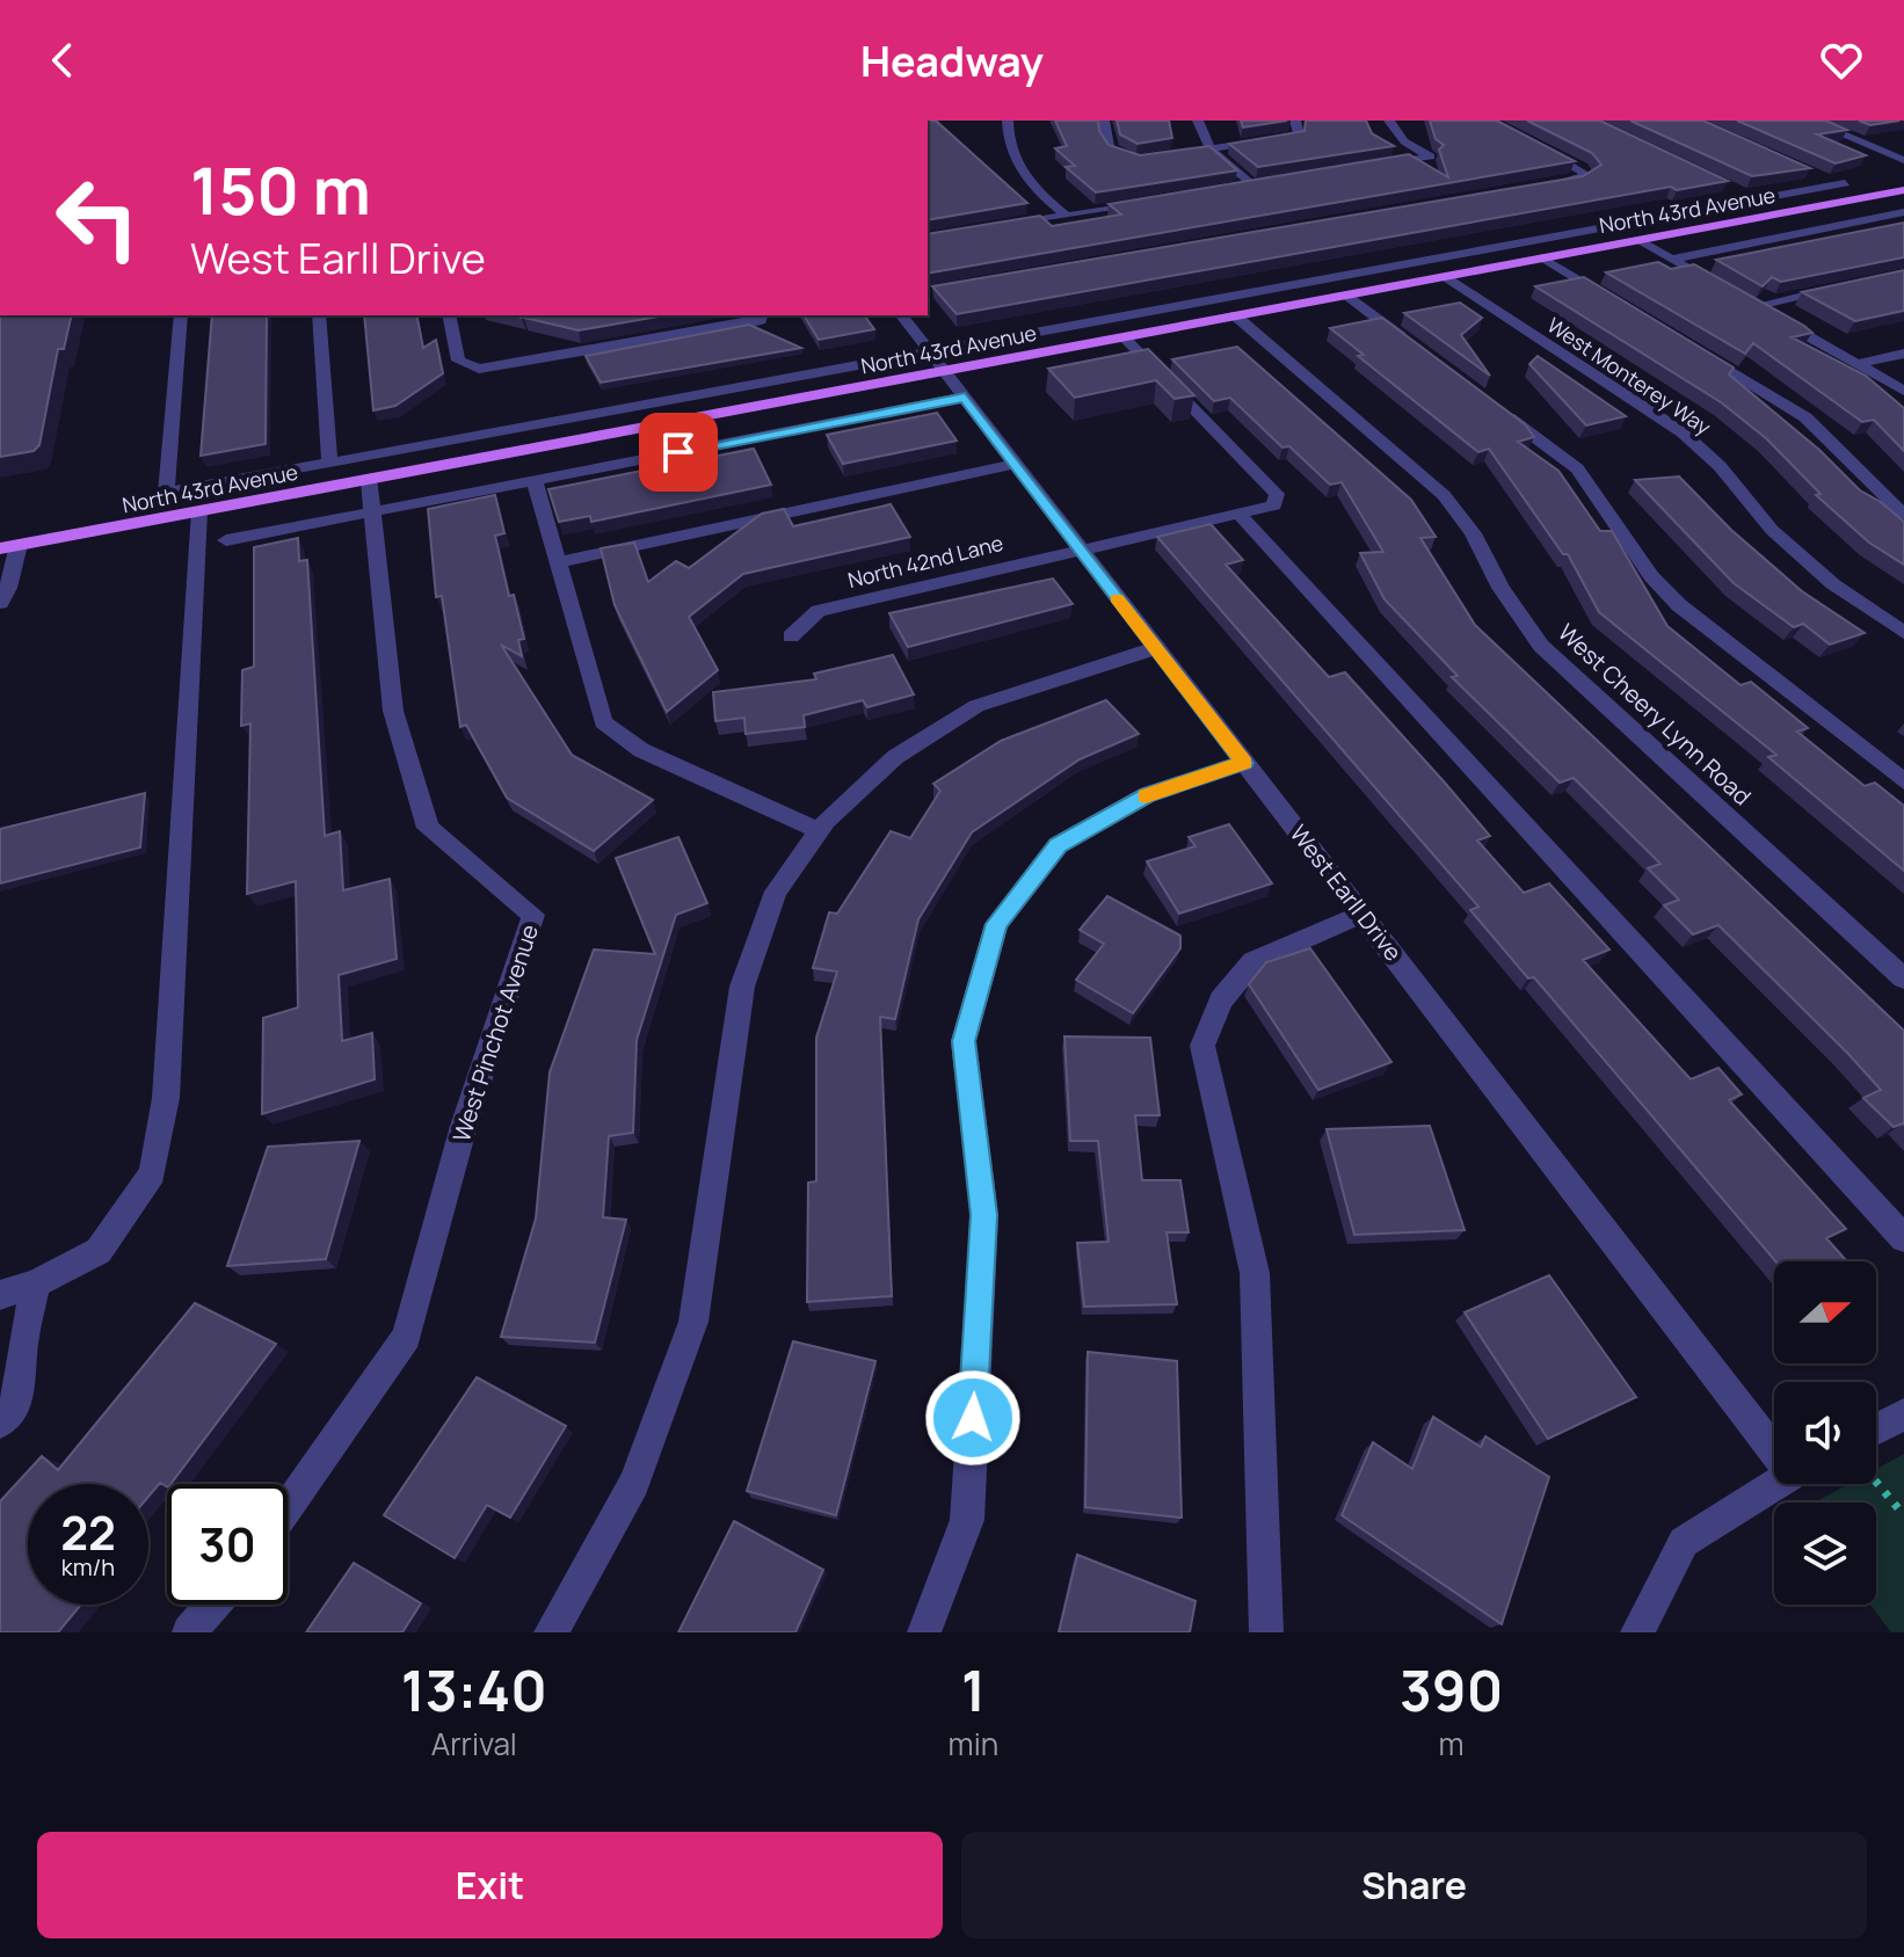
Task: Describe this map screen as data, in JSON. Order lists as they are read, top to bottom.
{
  "streets": {
    "main road": ["North 43rd Avenue"],
    "street": [
      "West Monterey Way",
      "North 42nd Lane",
      "West Cheery Lynn Road",
      "West Earll Drive",
      "West Pinchot Avenue"
    ]
  },
  "crossings": [
    ["North 43rd Avenue", "West Monterey Way"],
    ["North 43rd Avenue", "North 42nd Lane"],
    ["North 43rd Avenue", "West Cheery Lynn Road"],
    ["North 43rd Avenue", "West Earll Drive"],
    ["North 43rd Avenue", "West Pinchot Avenue"],
    ["North 42nd Lane", "West Earll Drive"]
  ],
  "north": "right",
  "page": {
    "header": "Headway",
    "turn": ["150 m", "West Earll Drive"],
    "speed": "22 km/h",
    "limit": "30",
    "eta": [
      "13:40",
      "Arrival",
      "1",
      "min",
      "390",
      "m"
    ],
    "buttons": ["Exit", "Share"]
  }
}
